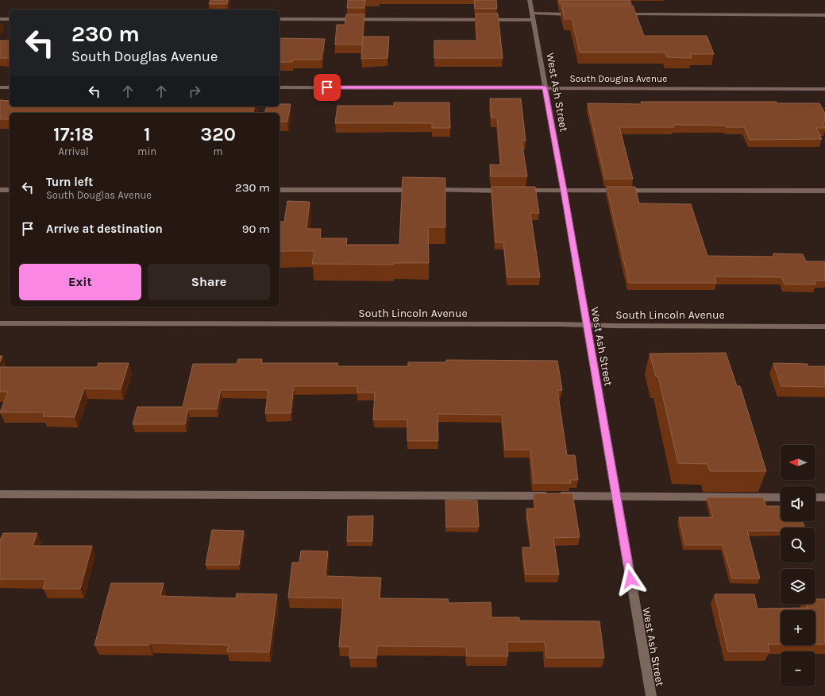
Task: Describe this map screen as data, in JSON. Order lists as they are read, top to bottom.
{
  "streets": {
    "street": ["South Douglas Avenue", "West Ash Street", "South Lincoln Avenue"]
  },
  "crossings": [
    ["South Douglas Avenue", "West Ash Street"],
    ["West Ash Street", "South Lincoln Avenue"]
  ],
  "north": "left",
  "page": {
    "turn": ["230 m", "South Douglas Avenue"],
    "eta": [
      "17:18",
      "Arrival",
      "1",
      "min",
      "320",
      "m"
    ],
    "list": [
      {
        "name": "Turn left",
        "note": "South Douglas Avenue",
        "value": "230 m"
      },
      {
        "name": "Arrive at destination",
        "value": "90 m"
      }
    ],
    "buttons": ["Exit", "Share"],
    "map_buttons": ["+", "−"]
  }
}
